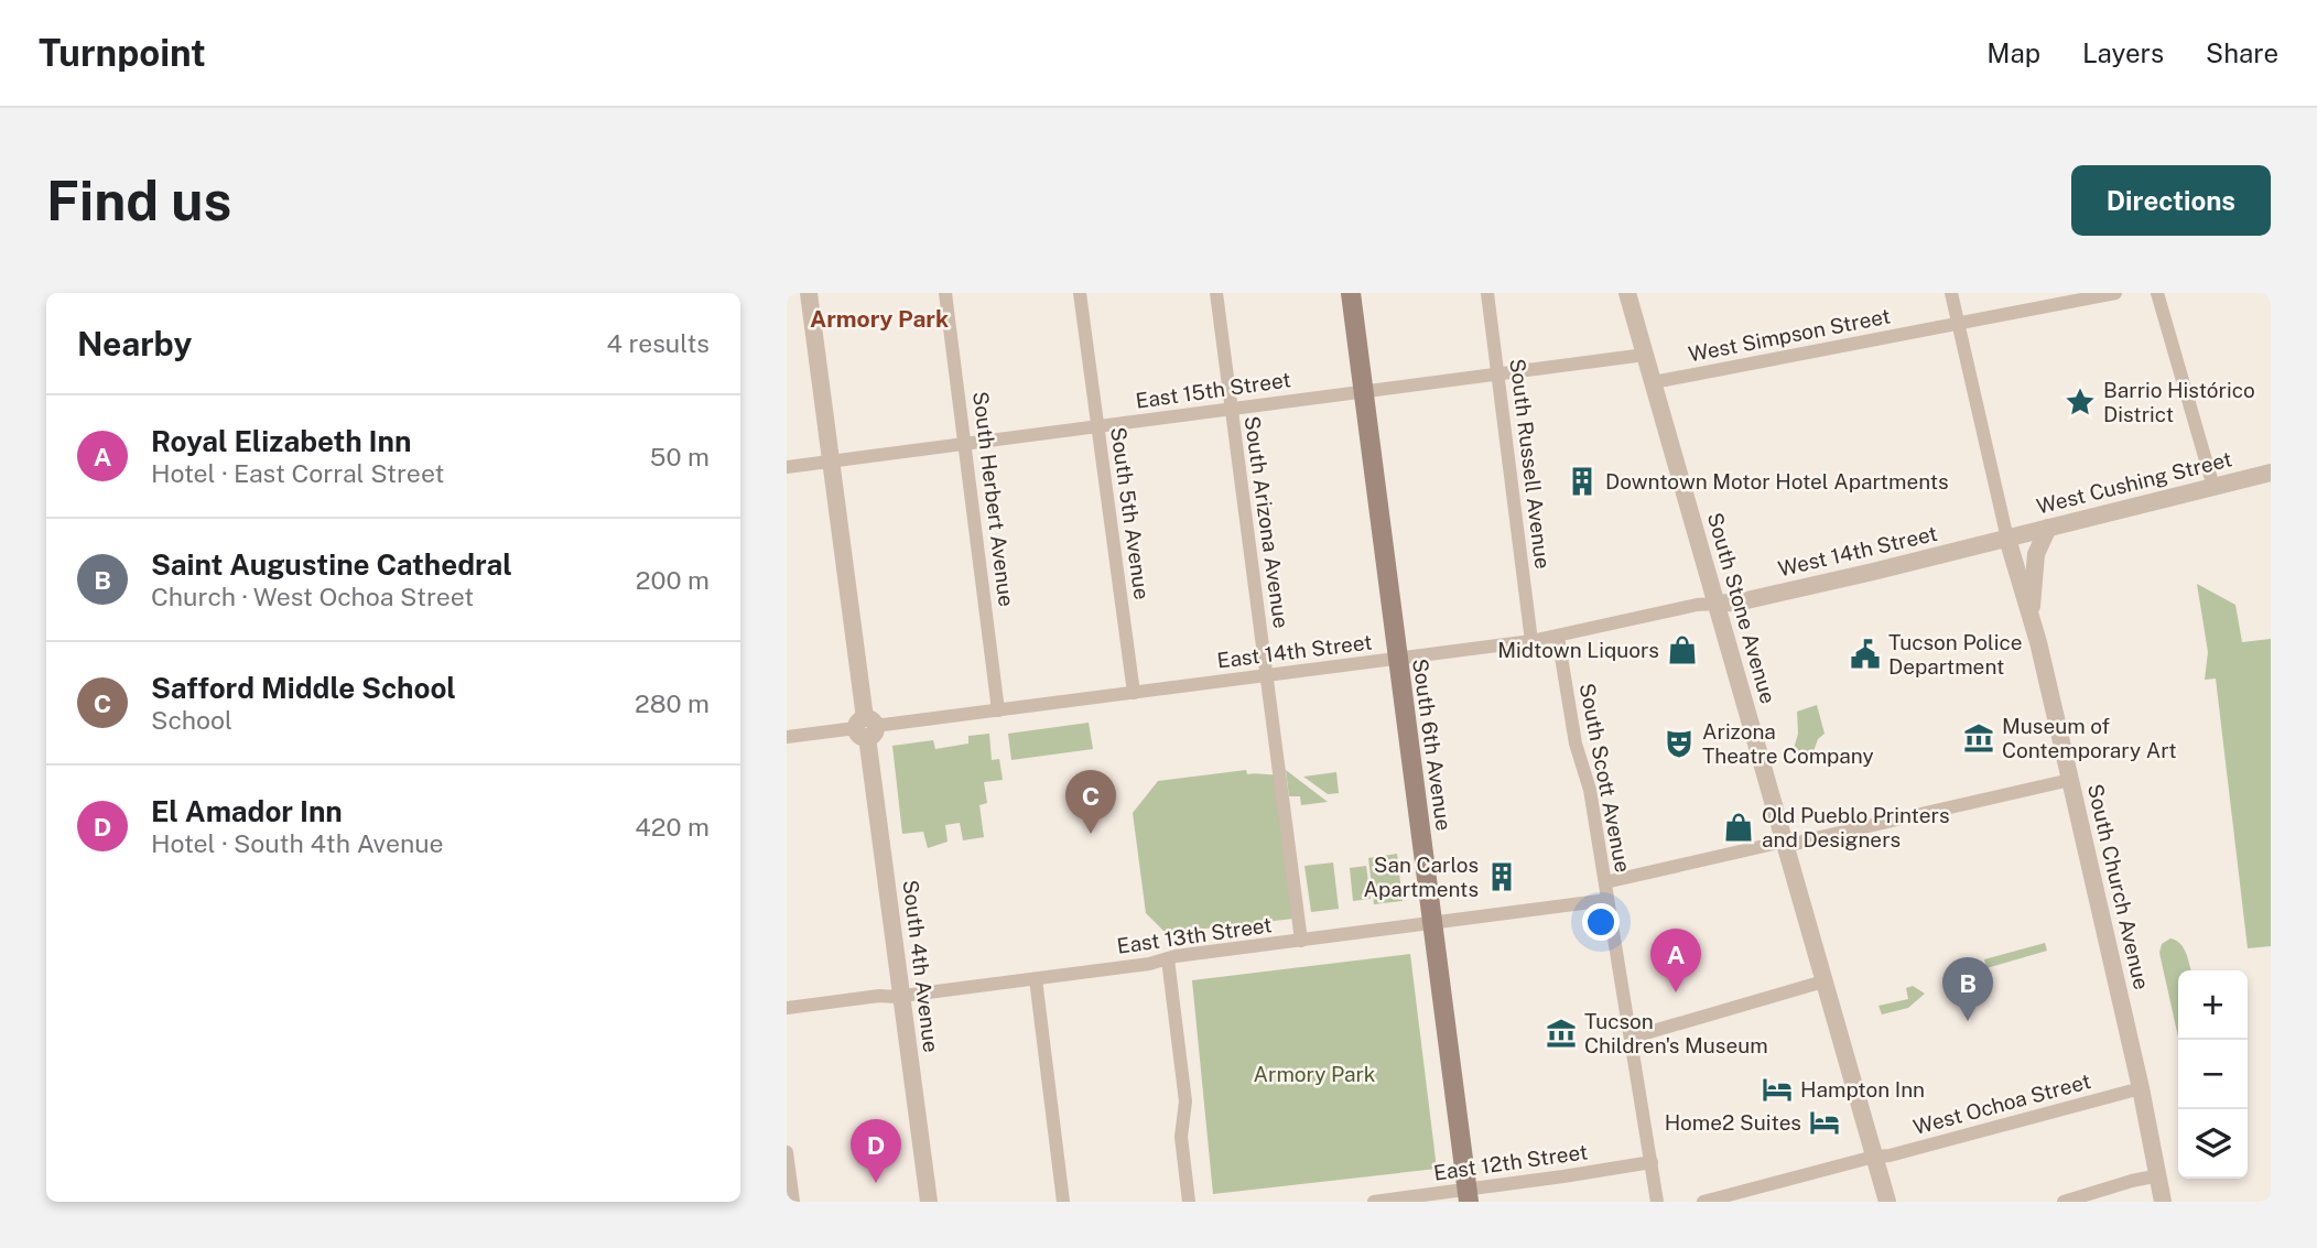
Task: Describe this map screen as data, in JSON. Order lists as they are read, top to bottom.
{
  "streets": {
    "main road": ["South 6th Avenue"],
    "street": [
      "West Simpson Street",
      "East 15th Street",
      "South Russell Avenue",
      "West Cushing Street",
      "South Herbert Avenue",
      "South 5th Avenue",
      "South Arizona Avenue",
      "West 14th Street",
      "South Stone Avenue",
      "East 14th Street",
      "South Scott Avenue",
      "South Church Avenue",
      "East 13th Street",
      "South 4th Avenue",
      "West Ochoa Street",
      "East 12th Street"
    ]
  },
  "crossings": [
    ["West Simpson Street", "South Stone Avenue"],
    ["East 15th Street", "South Russell Avenue"],
    ["East 15th Street", "South Herbert Avenue"],
    ["East 15th Street", "South 5th Avenue"],
    ["East 15th Street", "South Arizona Avenue"],
    ["East 15th Street", "South Stone Avenue"],
    ["East 15th Street", "South 6th Avenue"],
    ["East 15th Street", "South 4th Avenue"],
    ["South Russell Avenue", "East 14th Street"],
    ["West Cushing Street", "West 14th Street"],
    ["West Cushing Street", "South Church Avenue"],
    ["South Herbert Avenue", "East 14th Street"],
    ["South 5th Avenue", "East 14th Street"],
    ["South Arizona Avenue", "East 14th Street"],
    ["South Arizona Avenue", "East 13th Street"],
    ["West 14th Street", "South Stone Avenue"],
    ["West 14th Street", "East 14th Street"],
    ["West 14th Street", "South Church Avenue"],
    ["South Stone Avenue", "East 14th Street"],
    ["South Stone Avenue", "West Ochoa Street"],
    ["East 14th Street", "South 6th Avenue"],
    ["East 14th Street", "South Scott Avenue"],
    ["East 14th Street", "South 4th Avenue"],
    ["South 6th Avenue", "East 13th Street"],
    ["South 6th Avenue", "East 12th Street"],
    ["South Scott Avenue", "East 13th Street"],
    ["South Scott Avenue", "East 12th Street"],
    ["South Church Avenue", "West Ochoa Street"],
    ["East 13th Street", "South 4th Avenue"]
  ],
  "districts": ["Armory Park"],
  "parks": ["Armory Park"],
  "places": {
    "place": ["Barrio Histórico District"],
    "building": ["Downtown Motor Hotel Apartments", "San Carlos Apartments"],
    "shop": ["Midtown Liquors", "Old Pueblo Printers and Designers"],
    "public building": ["Tucson Police Department"],
    "museum": ["Museum of Contemporary Art", "Tucson Children's Museum"],
    "theatre": ["Arizona Theatre Company"],
    "hotel": ["Hampton Inn", "Home2 Suites"]
  },
  "page": {
    "header": "Turnpoint",
    "nav": ["Map", "Layers", "Share"],
    "buttons": "Directions",
    "title": "Find us",
    "heading": ["Nearby", "4 results"],
    "list": [
      {
        "mark": "A",
        "name": "Royal Elizabeth Inn",
        "note": "Hotel · East Corral Street",
        "value": "50 m"
      },
      {
        "mark": "B",
        "name": "Saint Augustine Cathedral",
        "note": "Church · West Ochoa Street",
        "value": "200 m"
      },
      {
        "mark": "C",
        "name": "Safford Middle School",
        "note": "School",
        "value": "280 m"
      },
      {
        "mark": "D",
        "name": "El Amador Inn",
        "note": "Hotel · South 4th Avenue",
        "value": "420 m"
      }
    ],
    "pins": [
      "C",
      "A",
      "B",
      "D"
    ],
    "map_buttons": ["+", "−"]
  }
}
